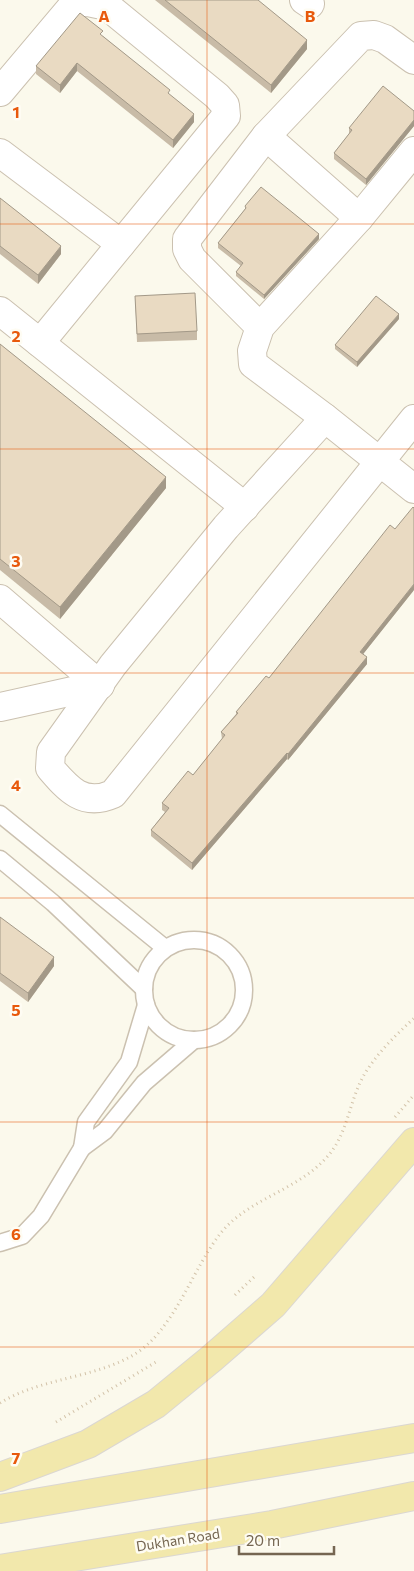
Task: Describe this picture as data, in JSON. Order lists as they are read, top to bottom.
{
  "streets": {
    "main road": ["Dukhan Road"]
  },
  "scale_bar": "20 m",
  "grid": {
    "columns": ["A", "B"],
    "rows": [
      "1",
      "2",
      "3",
      "4",
      "5",
      "6",
      "7"
    ]
  }
}
